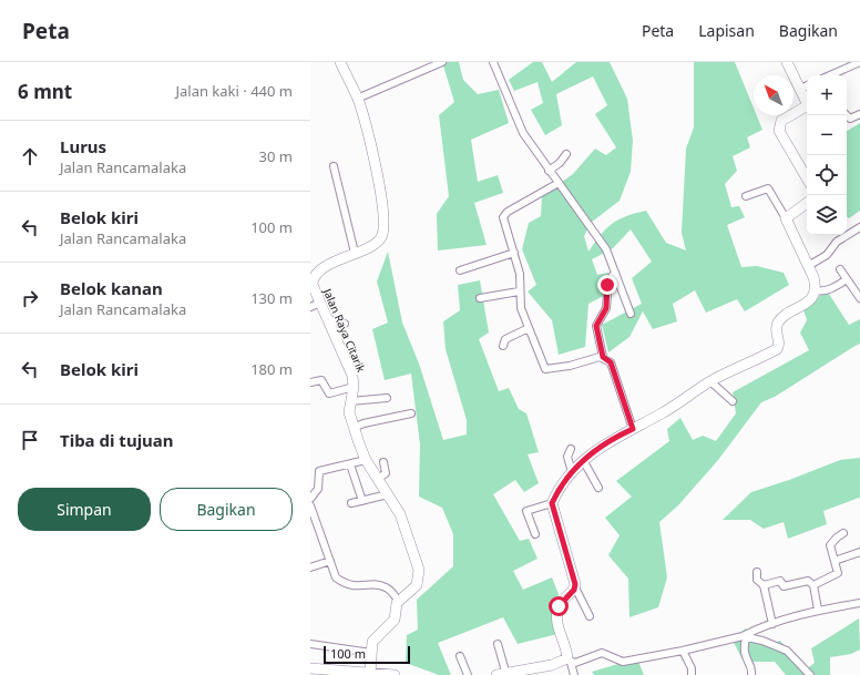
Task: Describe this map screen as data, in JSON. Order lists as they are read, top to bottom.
{
  "streets": {
    "street": ["Jalan Raya Citarik"]
  },
  "scale_bar": "100 m",
  "north": "top left",
  "page": {
    "header": "Peta",
    "nav": ["Peta", "Lapisan", "Bagikan"],
    "heading": ["6 mnt", "Jalan kaki · 440 m"],
    "map_buttons": ["+", "−"],
    "list": [
      ["Lurus", "Jalan Rancamalaka", "30 m"],
      ["Belok kiri", "Jalan Rancamalaka", "100 m"],
      ["Belok kanan", "Jalan Rancamalaka", "130 m"],
      ["Belok kiri", "180 m"],
      "Tiba di tujuan"
    ],
    "buttons": ["Simpan", "Bagikan"],
    "scale": "100 m"
  }
}
